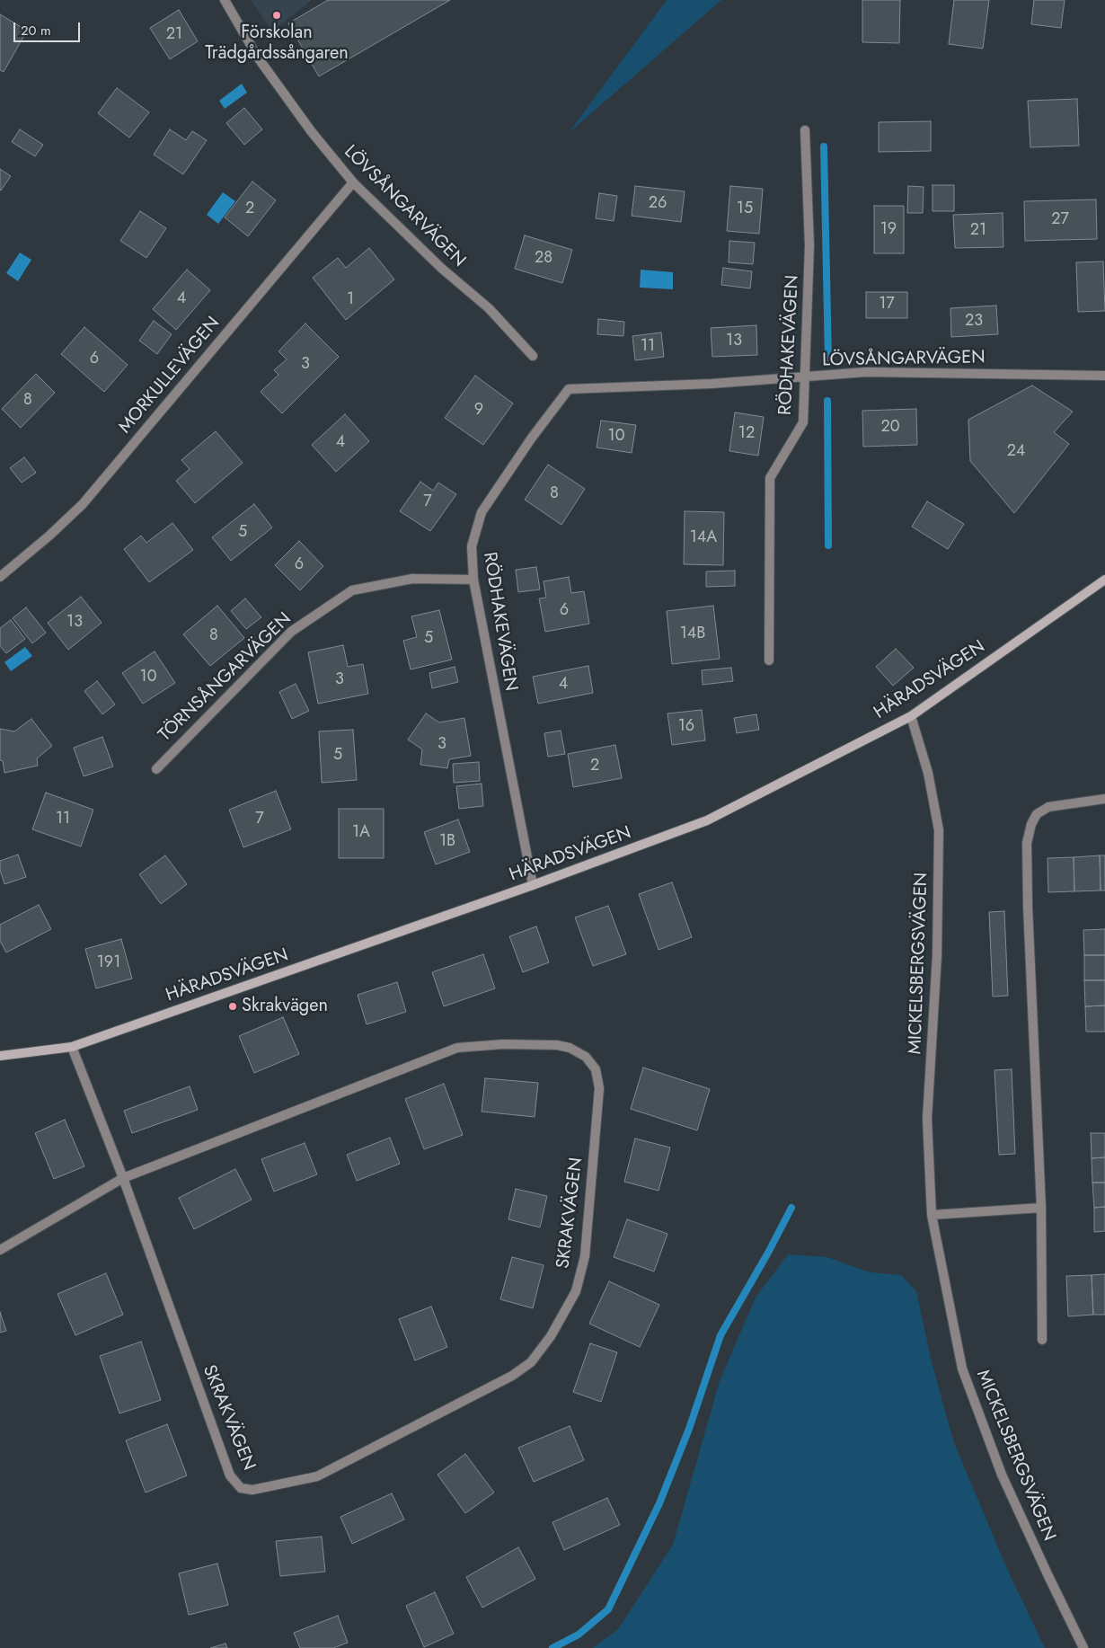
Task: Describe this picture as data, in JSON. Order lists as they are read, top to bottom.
{
  "streets": {
    "street": [
      "LÖVSÅNGARVÄGEN",
      "RÖDHAKEVÄGEN",
      "MORKULLEVÄGEN",
      "TÖRNSÅNGARVÄGEN",
      "HÄRADSVÄGEN",
      "MICKELSBERGSVÄGEN",
      "SKRAKVÄGEN"
    ]
  },
  "crossings": [
    ["LÖVSÅNGARVÄGEN", "RÖDHAKEVÄGEN"],
    ["LÖVSÅNGARVÄGEN", "MORKULLEVÄGEN"],
    ["RÖDHAKEVÄGEN", "TÖRNSÅNGARVÄGEN"],
    ["RÖDHAKEVÄGEN", "HÄRADSVÄGEN"],
    ["HÄRADSVÄGEN", "MICKELSBERGSVÄGEN"],
    ["HÄRADSVÄGEN", "SKRAKVÄGEN"]
  ],
  "places": ["Förskolan Trädgårdssångaren", "Skrakvägen"],
  "house_numbers": [
    "21",
    "26",
    "2",
    "15",
    "27",
    "19",
    "21",
    "28",
    "4",
    "1",
    "17",
    "23",
    "13",
    "11",
    "6",
    "3",
    "8",
    "9",
    "20",
    "12",
    "10",
    "4",
    "24",
    "8",
    "7",
    "5",
    "14A",
    "6",
    "6",
    "13",
    "14B",
    "8",
    "5",
    "10",
    "3",
    "4",
    "16",
    "3",
    "5",
    "2",
    "11",
    "7",
    "1A",
    "1B",
    "191"
  ],
  "scale_bar": "20 m"
}
